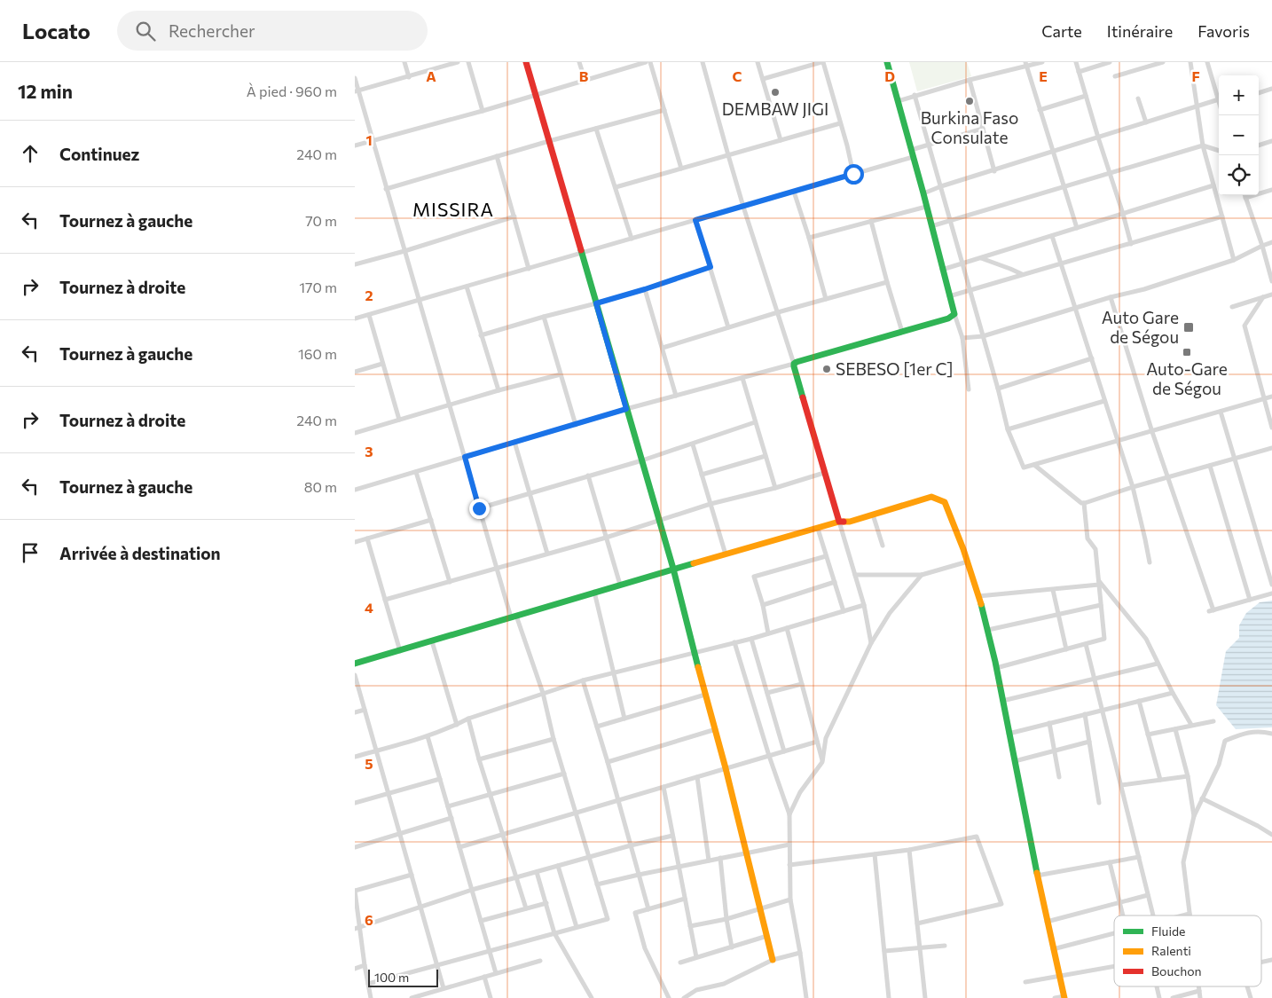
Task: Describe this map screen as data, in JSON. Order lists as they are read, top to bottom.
{
  "districts": ["MISSIRA"],
  "places": {
    "other": ["DEMBAW JIGI", "Burkina Faso Consulate", "SEBESO [1er C]"],
    "transit": ["Auto Gare de Ségou", "Auto-Gare de Ségou"]
  },
  "legend": ["Fluide", "Ralenti", "Bouchon"],
  "scale_bar": "100 m",
  "page": {
    "header": "Locato",
    "search": "Rechercher",
    "nav": ["Carte", "Itinéraire", "Favoris"],
    "heading": ["12 min", "À pied · 960 m"],
    "map_buttons": ["+", "−"],
    "list": [
      ["Continuez", "240 m"],
      ["Tournez à gauche", "70 m"],
      ["Tournez à droite", "170 m"],
      ["Tournez à gauche", "160 m"],
      ["Tournez à droite", "240 m"],
      ["Tournez à gauche", "80 m"],
      "Arrivée à destination"
    ],
    "scale": "100 m"
  },
  "grid": {
    "columns": [
      "A",
      "B",
      "C",
      "D",
      "E",
      "F"
    ],
    "rows": [
      "1",
      "2",
      "3",
      "4",
      "5",
      "6"
    ]
  }
}
